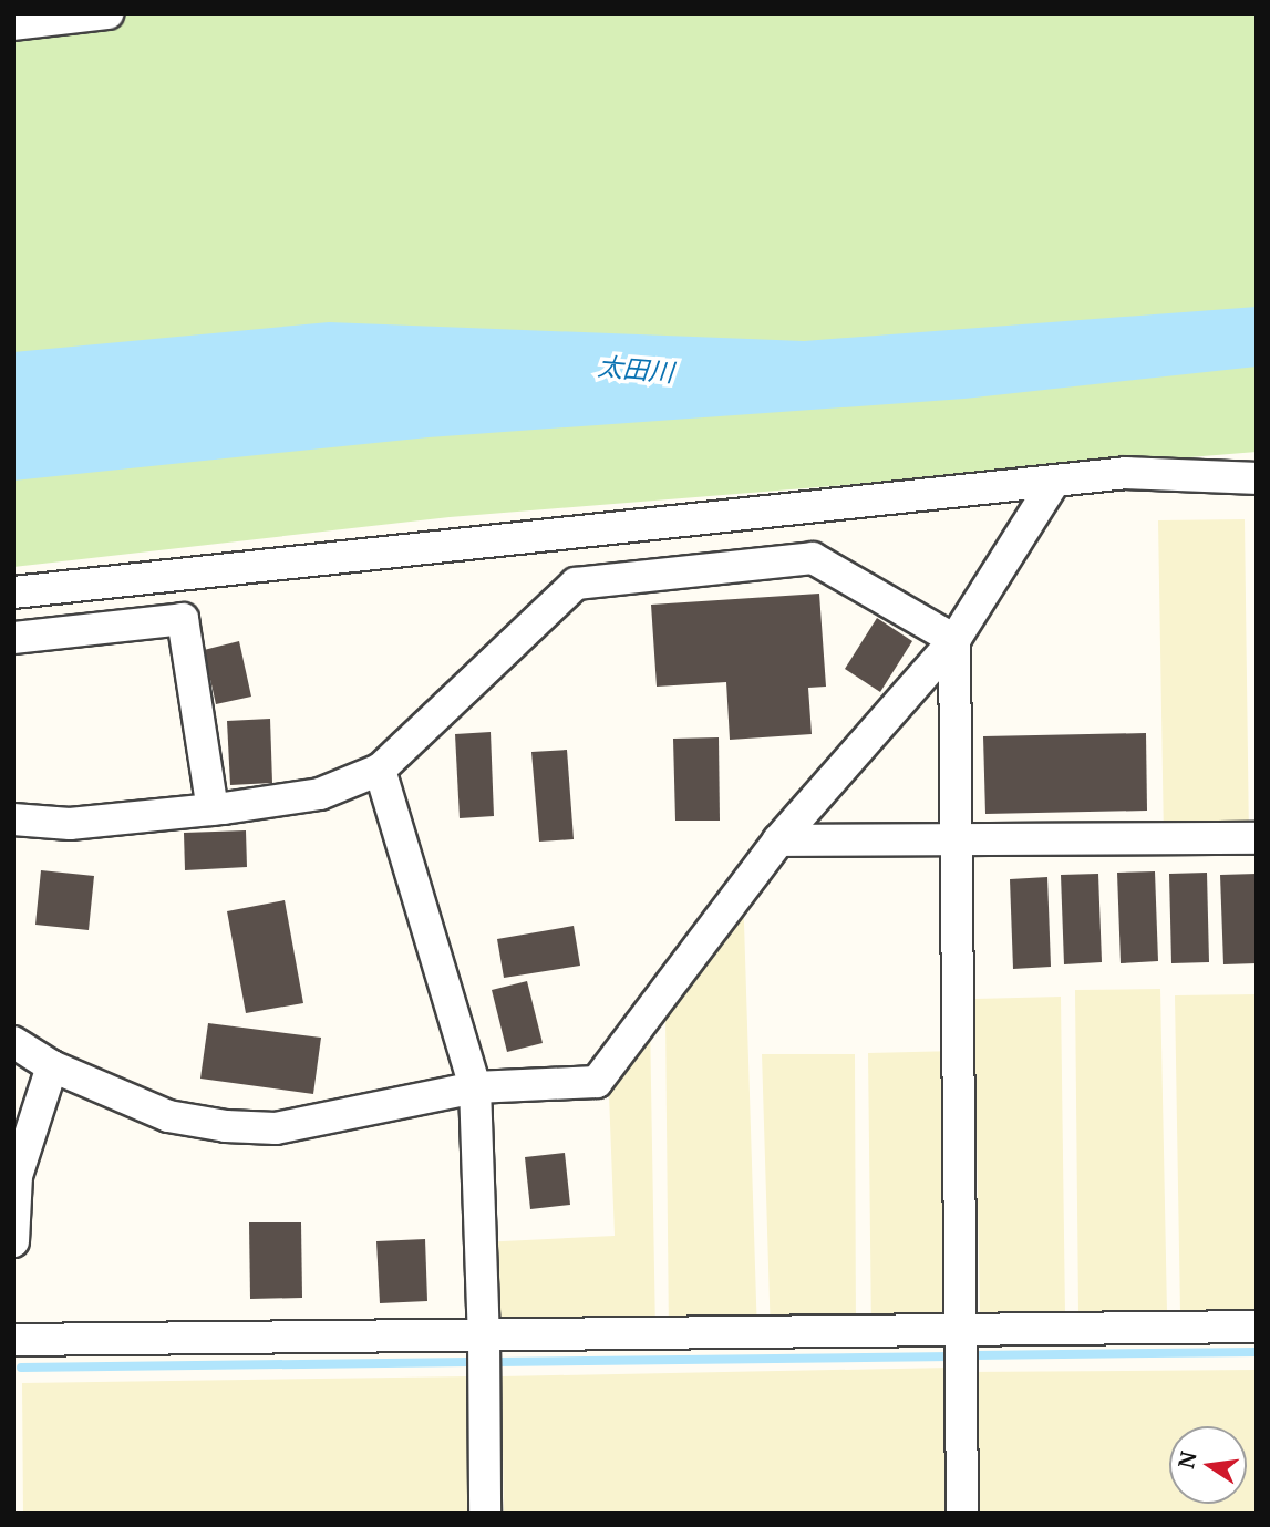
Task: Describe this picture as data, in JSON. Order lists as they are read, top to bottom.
{
  "water": ["太田川"],
  "north": "left"
}
